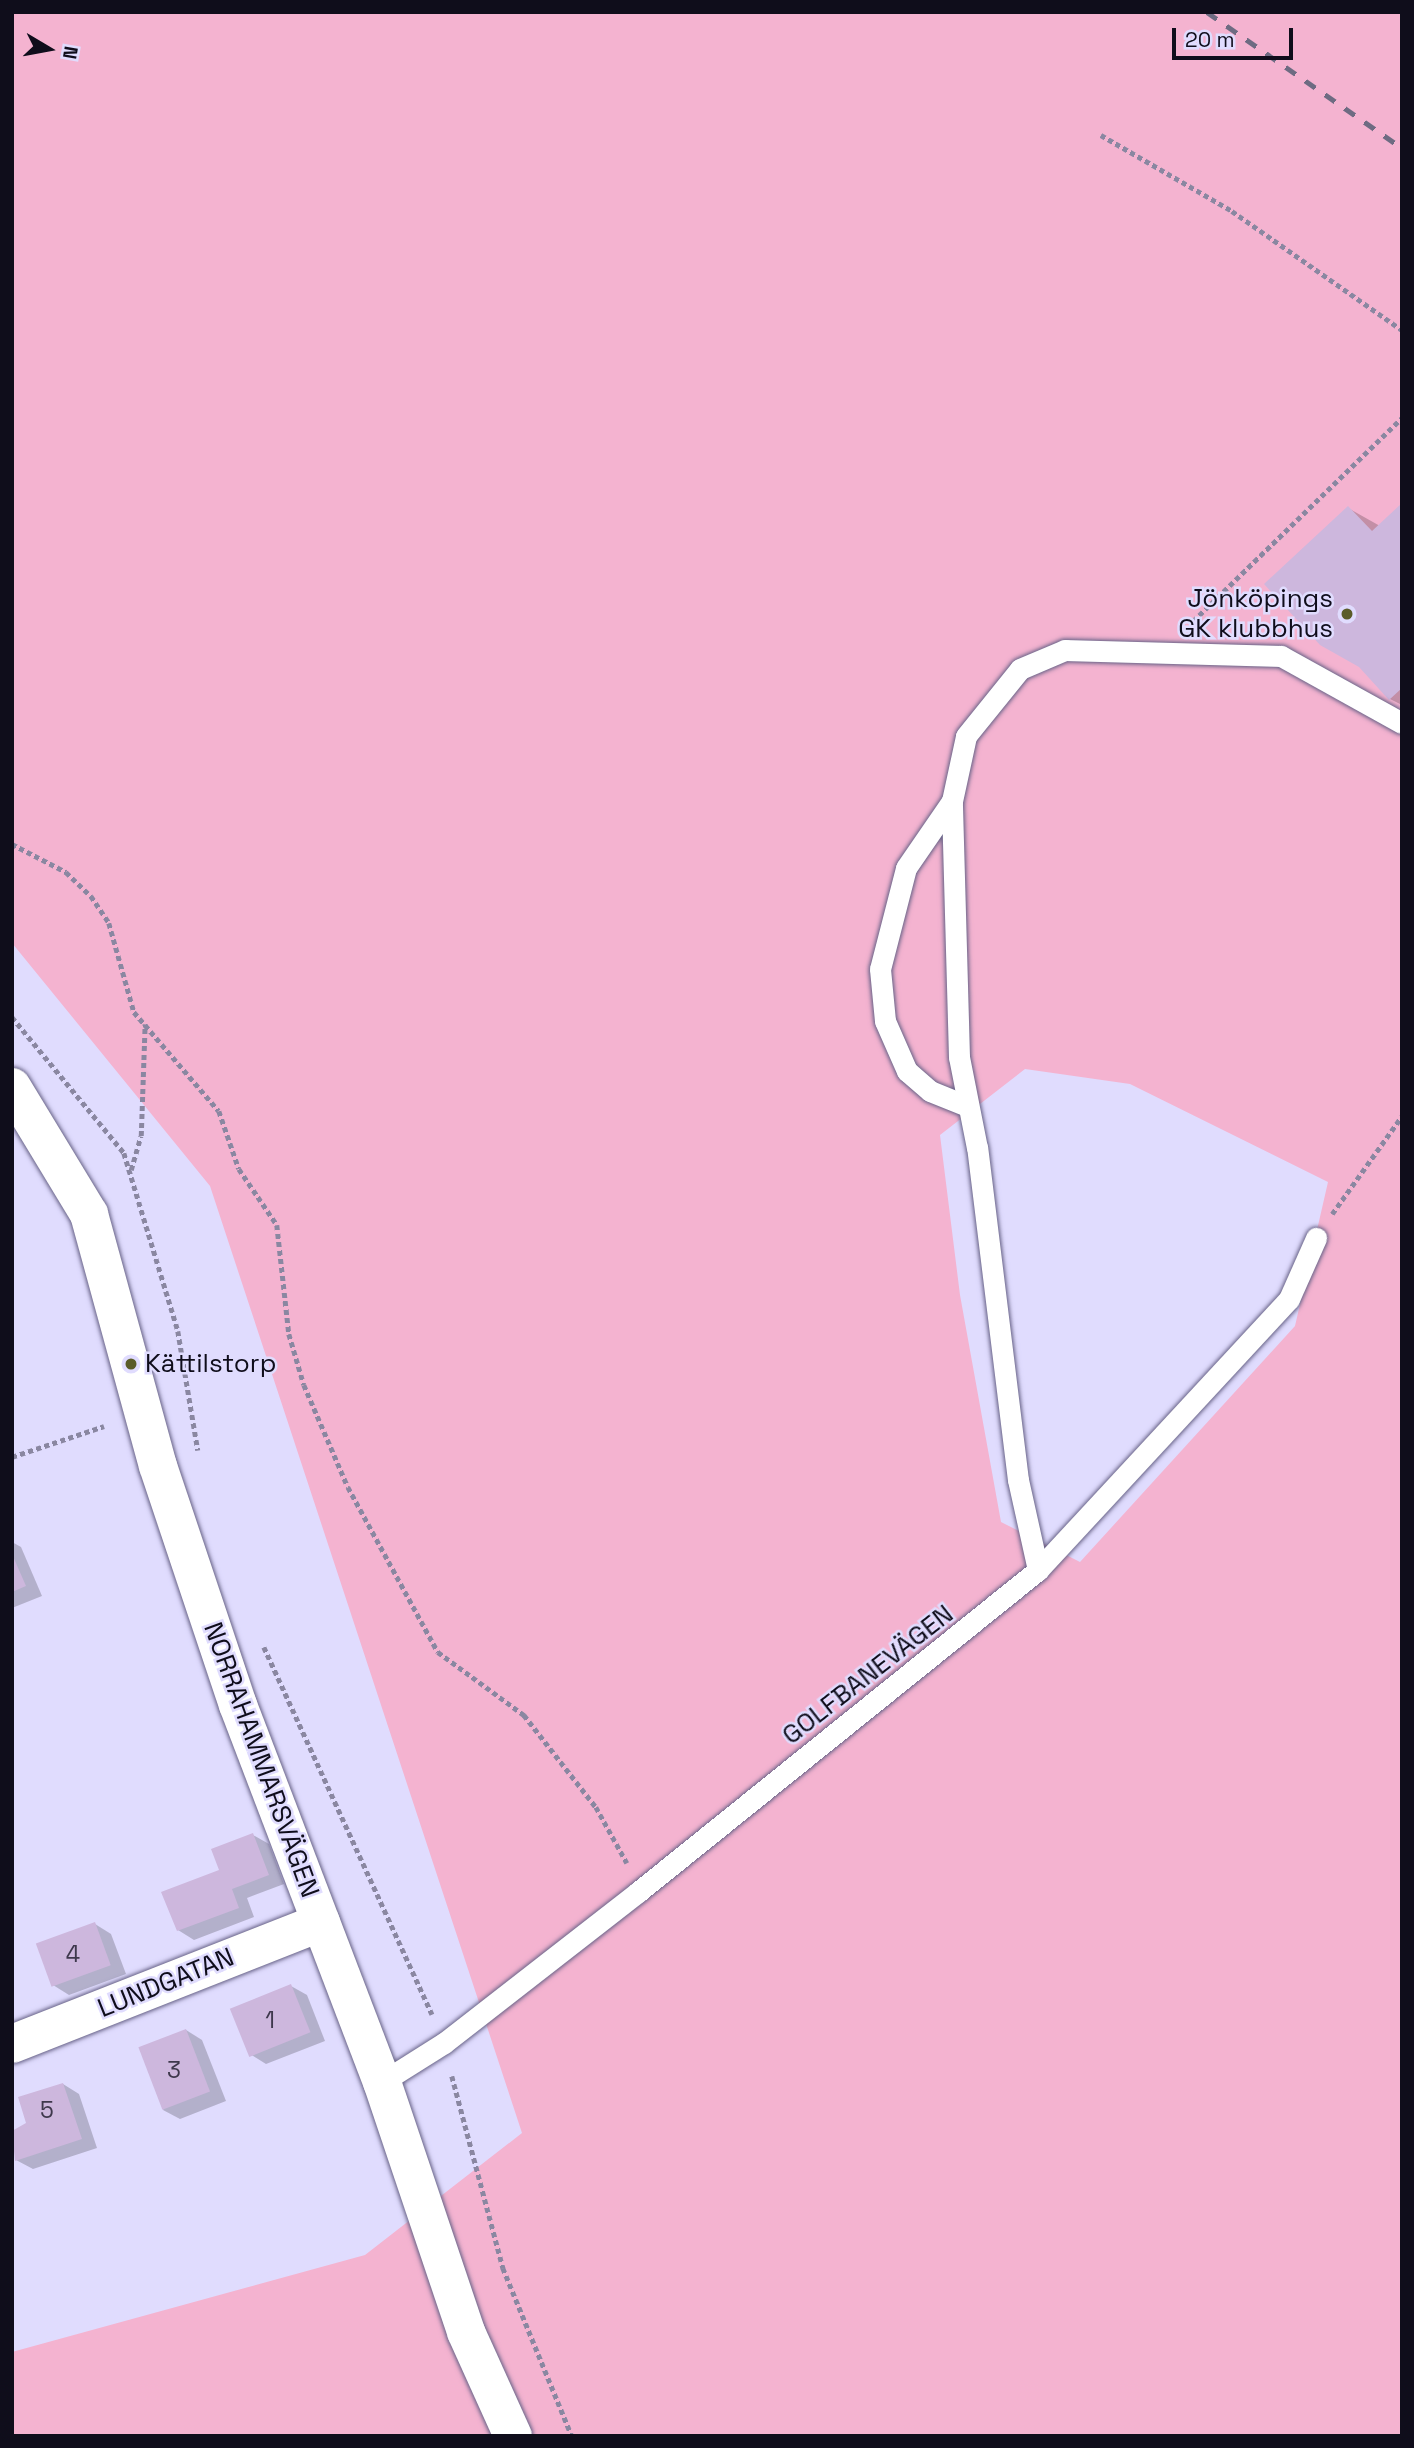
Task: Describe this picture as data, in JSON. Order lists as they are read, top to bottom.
{
  "streets": {
    "street": ["NORRAHAMMARSVÄGEN", "LUNDGATAN"],
    "lane": ["GOLFBANEVÄGEN"]
  },
  "crossings": [
    ["GOLFBANEVÄGEN", "NORRAHAMMARSVÄGEN"],
    ["NORRAHAMMARSVÄGEN", "LUNDGATAN"]
  ],
  "places": ["Jönköpings GK klubbhus", "Kättilstorp"],
  "house_numbers": [
    "4",
    "1",
    "3",
    "5"
  ],
  "scale_bar": "20 m",
  "north": "right"
}
